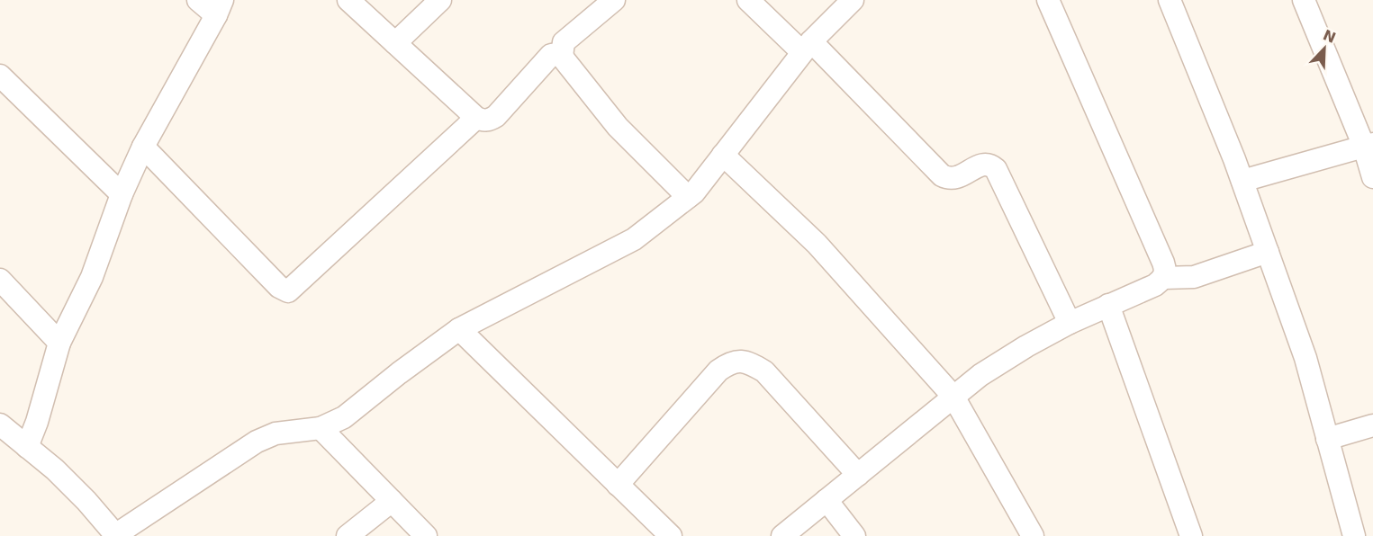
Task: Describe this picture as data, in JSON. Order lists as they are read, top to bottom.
{
  "north": "top right"
}
